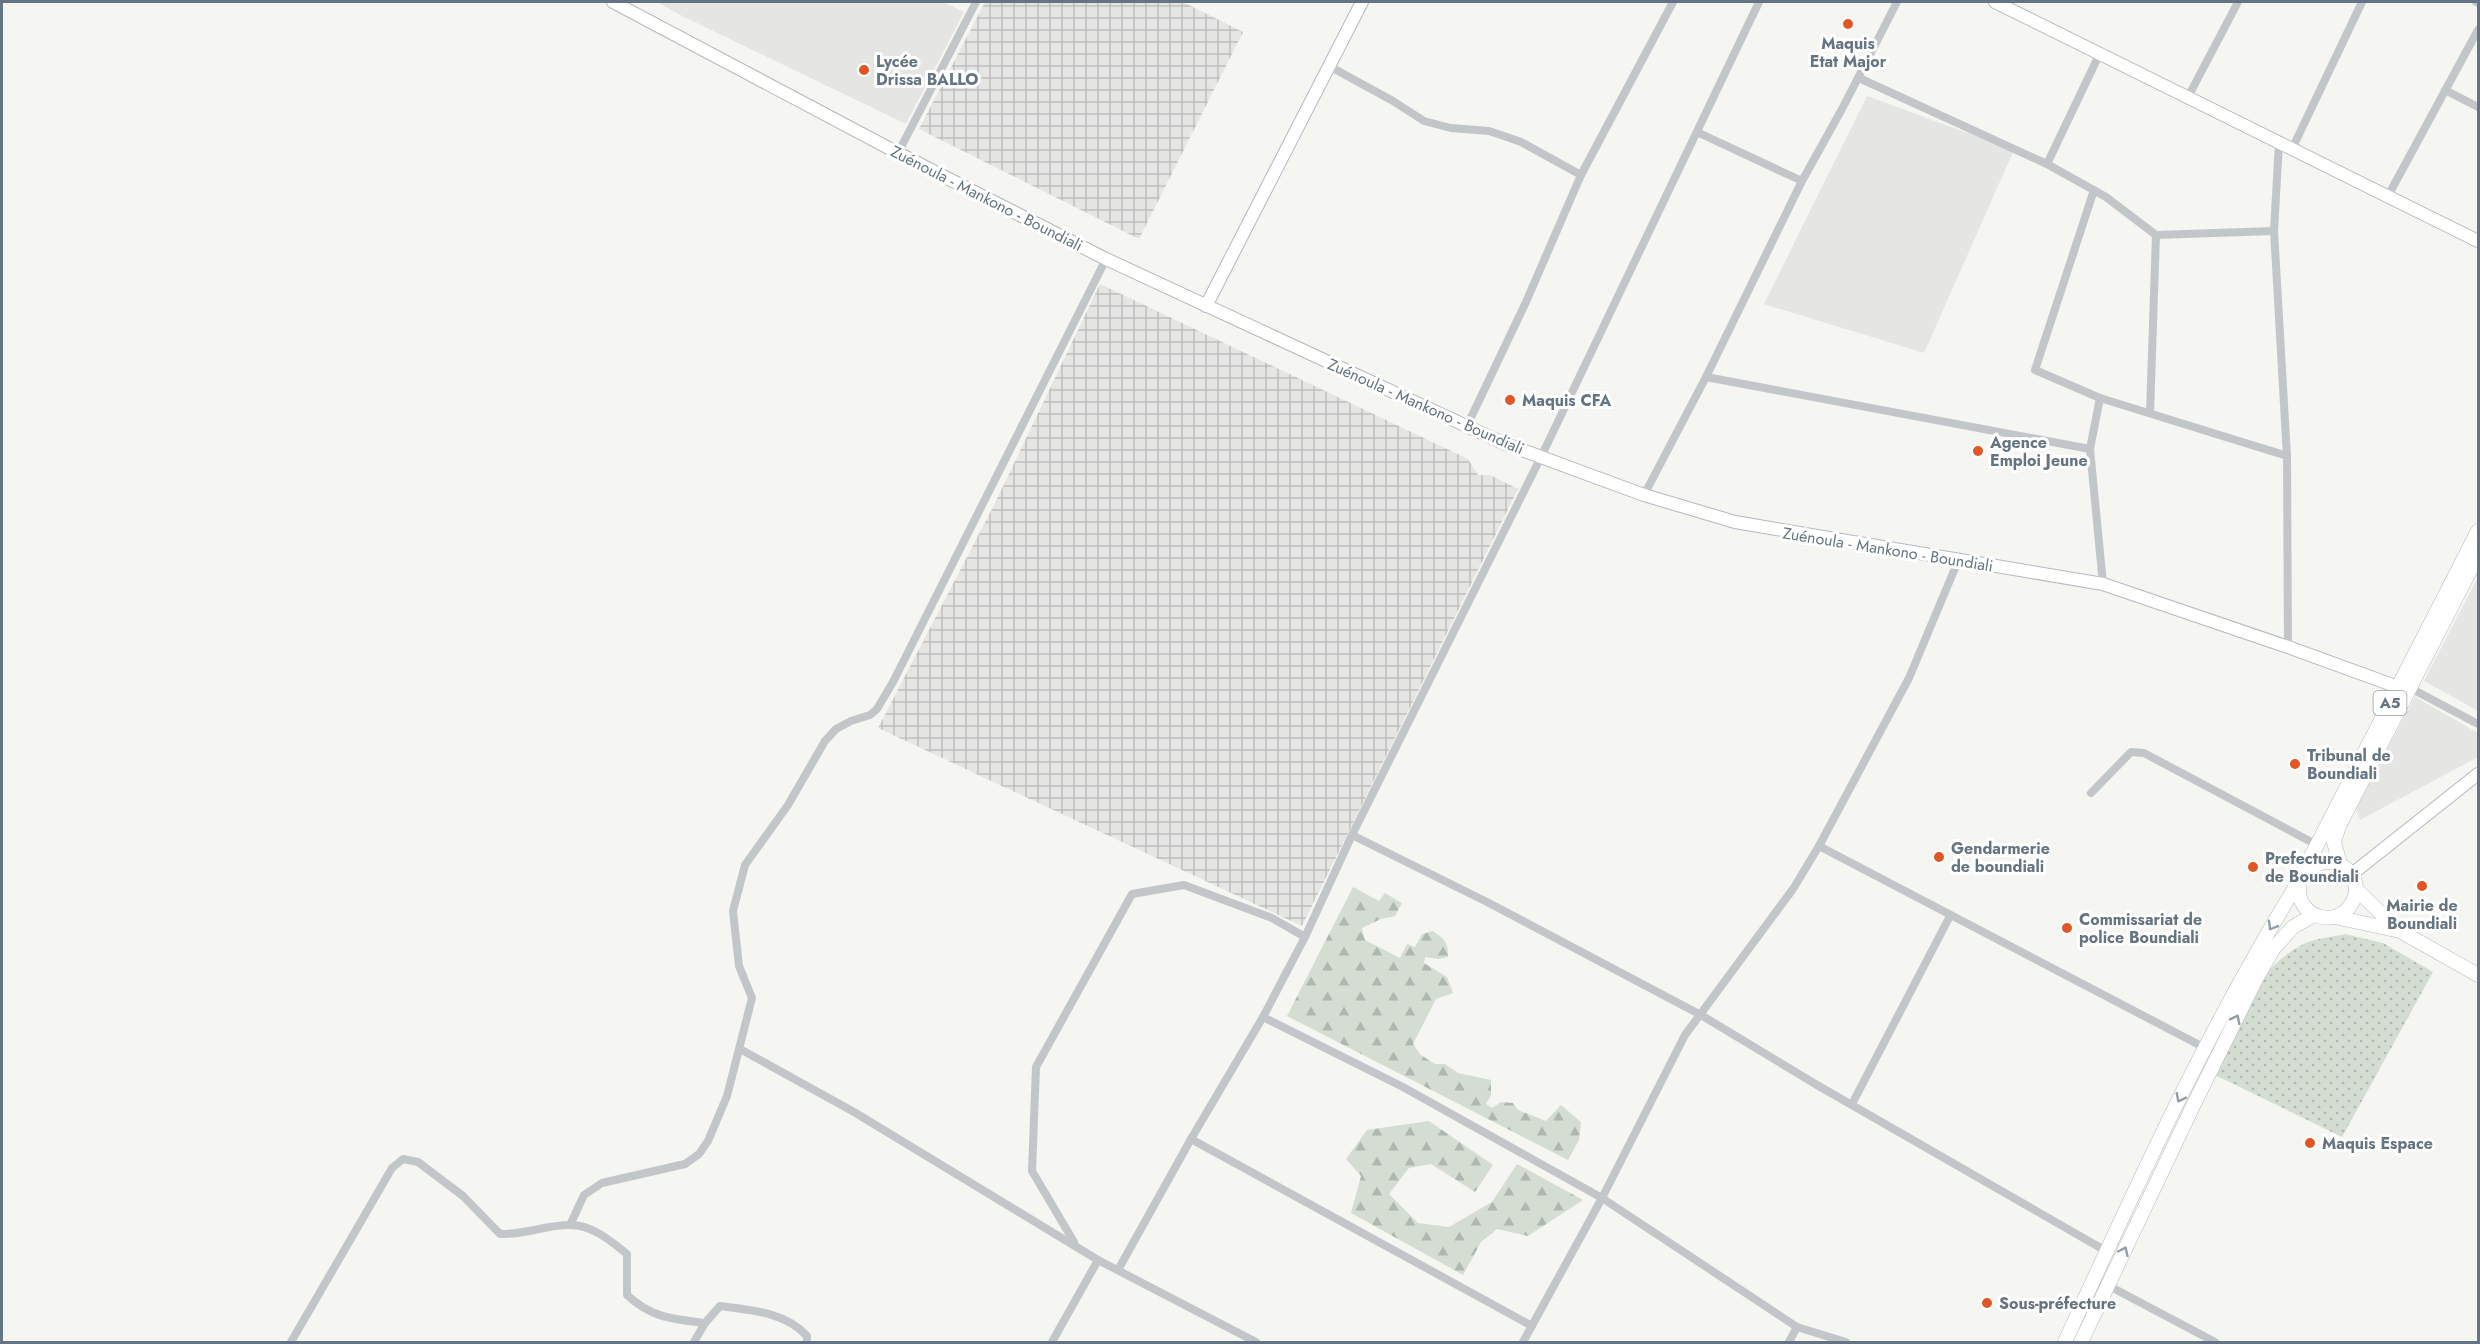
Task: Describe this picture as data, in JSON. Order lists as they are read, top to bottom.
{
  "streets": {
    "main road": ["Zuénoula - Mankono - Boundiali", "A5"]
  },
  "crossings": [
    ["Zuénoula - Mankono - Boundiali", "A5"]
  ],
  "places": [
    "Maquis Etat Major",
    "Lycée Drissa BALLO",
    "Maquis CFA",
    "Agence Emploi Jeune",
    "Tribunal de Boundiali",
    "Gendarmerie de boundiali",
    "Prefecture de Boundiali",
    "Mairie de Boundiali",
    "Commissariat de police Boundiali",
    "Maquis Espace",
    "Sous-préfecture"
  ]
}
